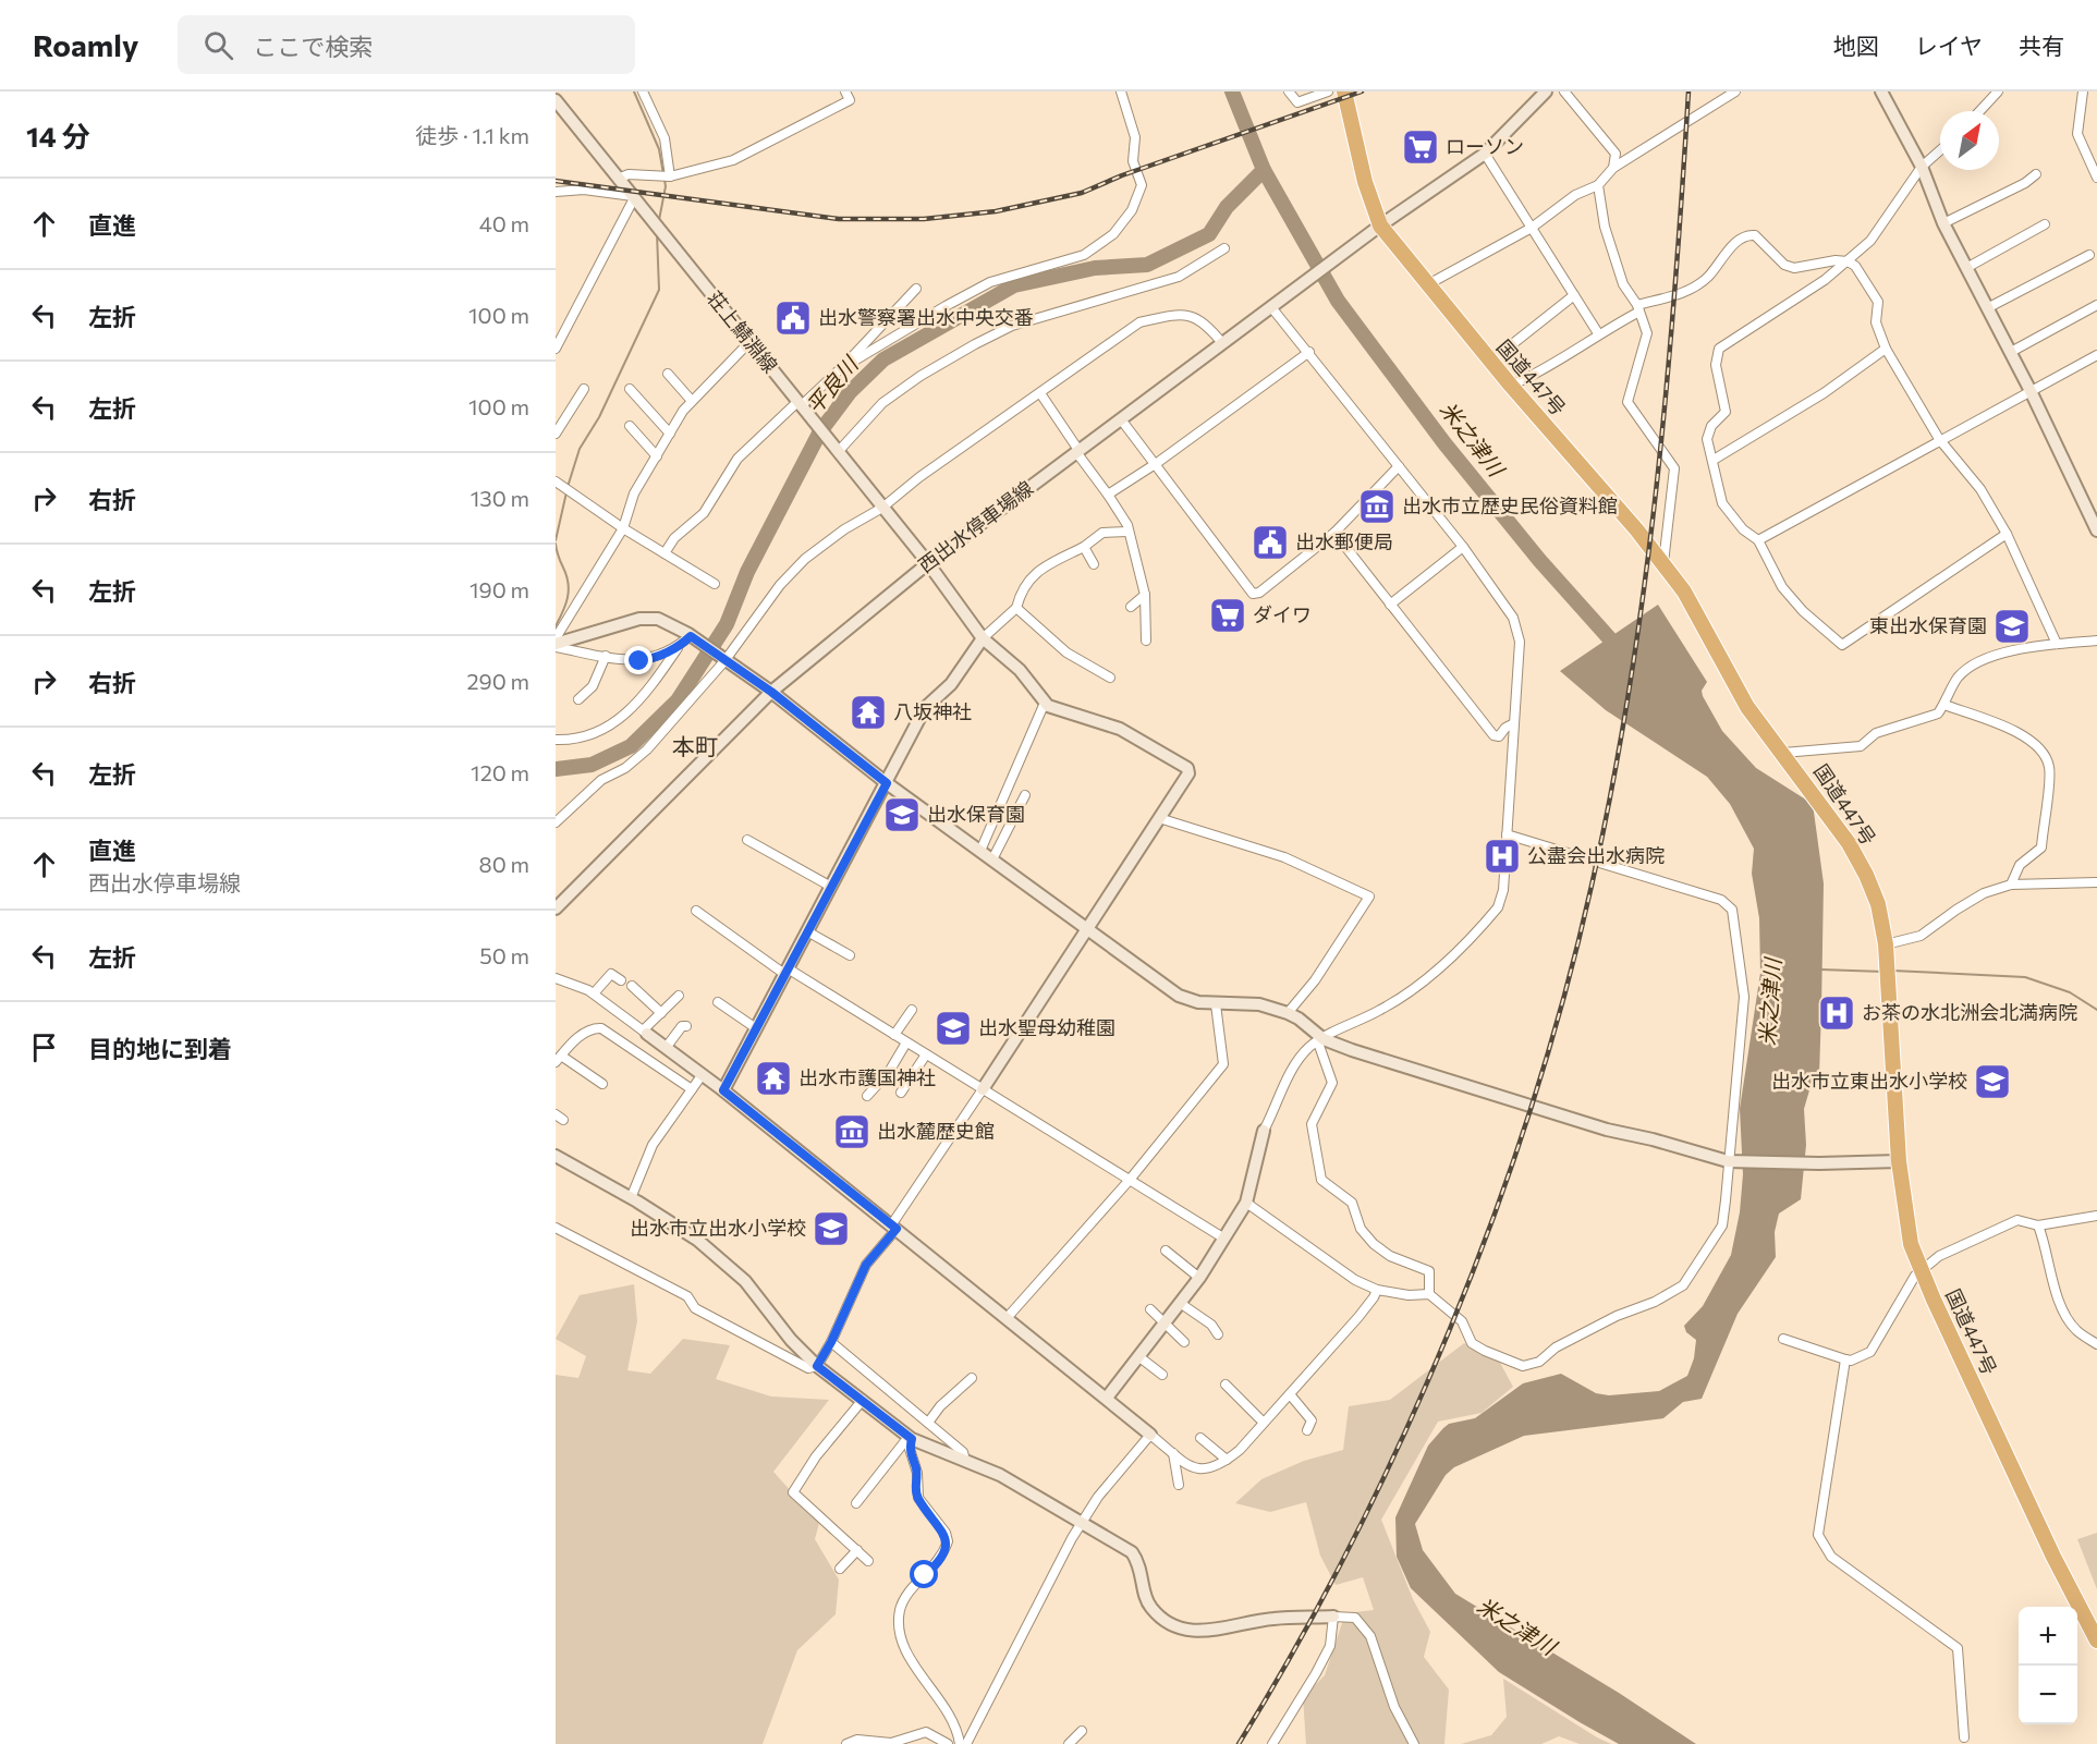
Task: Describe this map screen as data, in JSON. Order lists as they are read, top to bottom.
{
  "streets": {
    "highway": ["国道447号"],
    "street": ["荘上鯖淵線", "西出水停車場線"]
  },
  "crossings": [
    ["荘上鯖淵線", "西出水停車場線"],
    ["国道447号", "西出水停車場線"]
  ],
  "districts": ["本町"],
  "water": ["平良川", "米之津川"],
  "places": {
    "supermarket": ["ローソン", "ダイワ"],
    "public building": ["出水警察署出水中央交番", "出水郵便局"],
    "museum": ["出水市立歴史民俗資料館", "出水麓歴史館"],
    "school or university": [
      "東出水保育園",
      "出水保育園",
      "出水聖母幼稚園",
      "出水市立東出水小学校",
      "出水市立出水小学校"
    ],
    "temple": ["八坂神社", "出水市護国神社"],
    "hospital": ["公盡会出水病院", "お茶の水北洲会北満病院"]
  },
  "north": "top right",
  "page": {
    "header": "Roamly",
    "search": "ここで検索",
    "nav": ["地図", "レイヤ", "共有"],
    "heading": ["14 分", "徒歩 · 1.1 km"],
    "list": [
      ["直進", "40 m"],
      ["左折", "100 m"],
      ["左折", "100 m"],
      ["右折", "130 m"],
      ["左折", "190 m"],
      ["右折", "290 m"],
      ["左折", "120 m"],
      ["直進", "西出水停車場線", "80 m"],
      ["左折", "50 m"],
      "目的地に到着"
    ],
    "map_buttons": ["+", "−"]
  }
}
